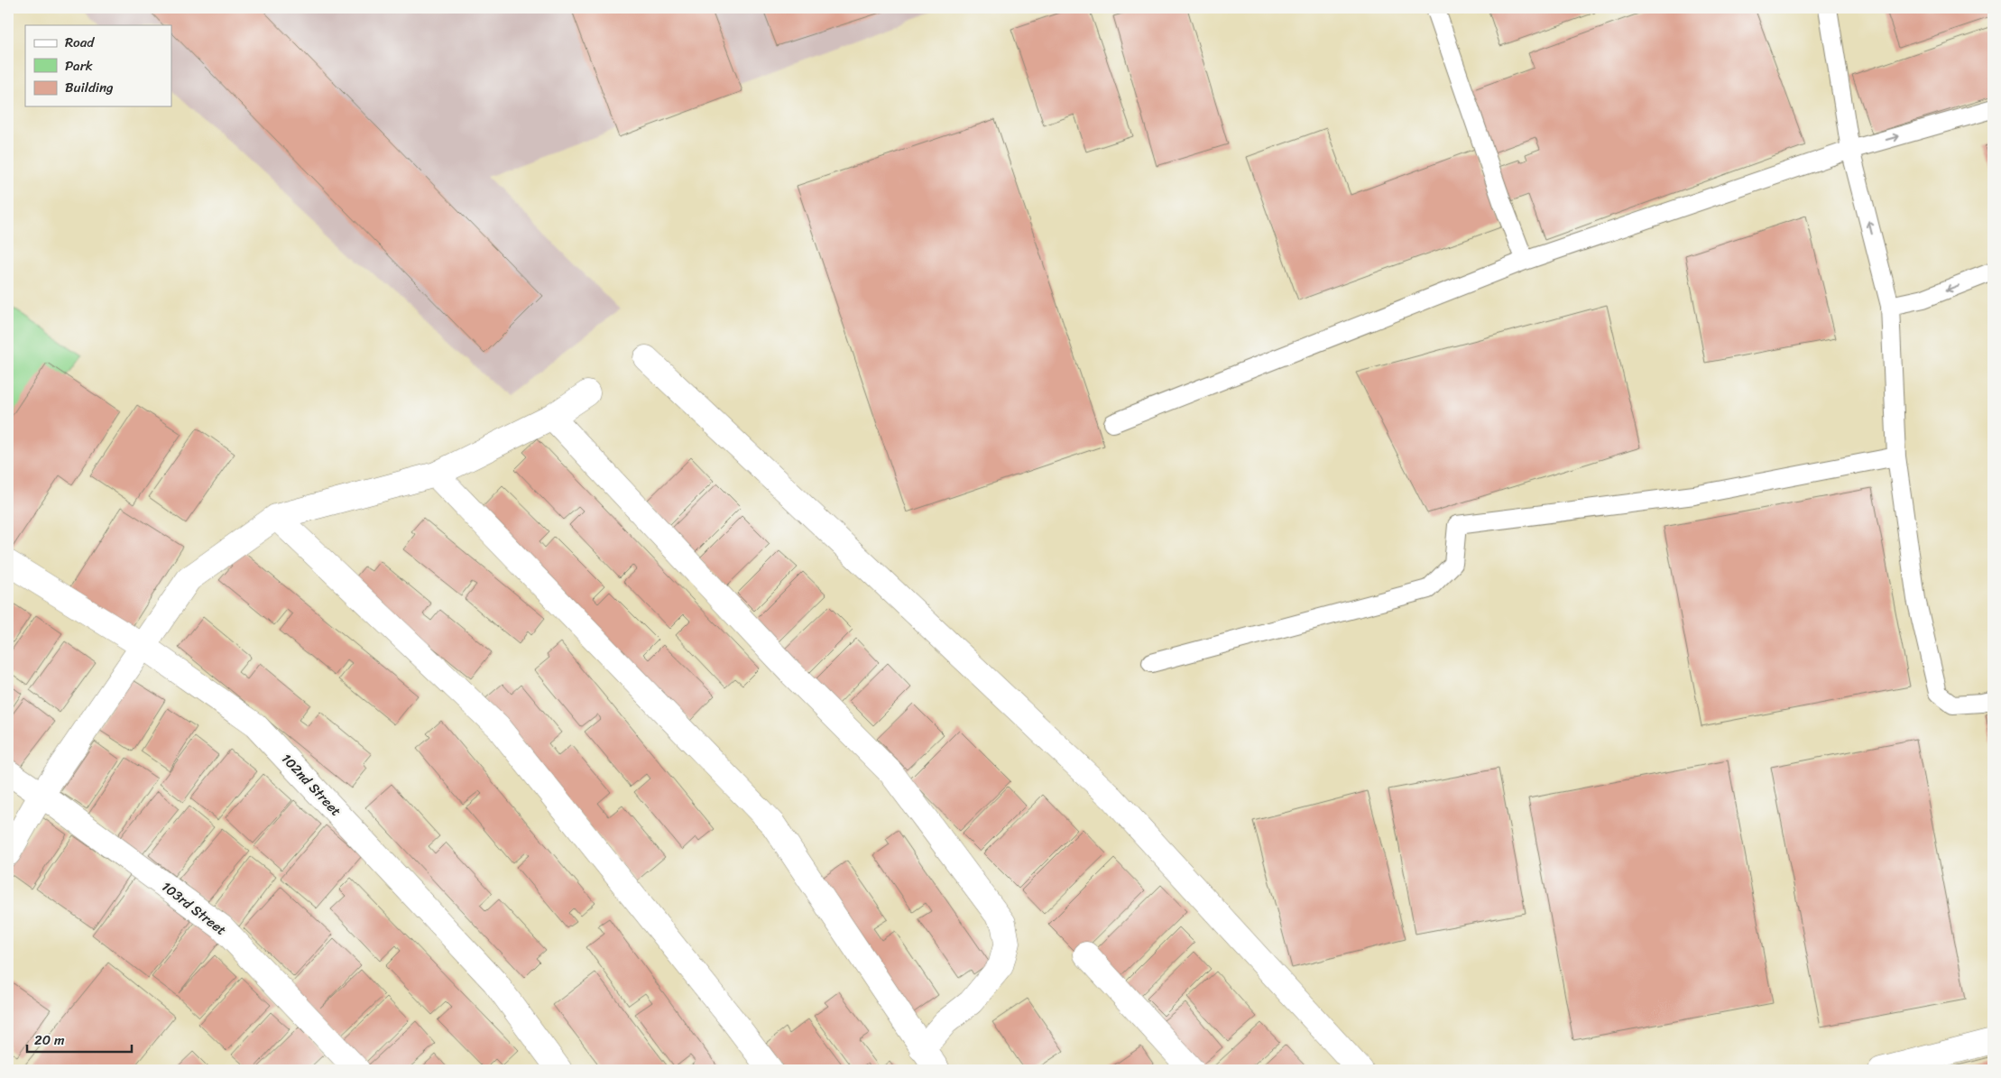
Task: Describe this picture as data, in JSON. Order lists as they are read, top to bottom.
{
  "streets": {
    "street": ["102nd Street", "103rd Street"]
  },
  "legend": ["Road", "Park", "Building"],
  "scale_bar": "20 m"
}
